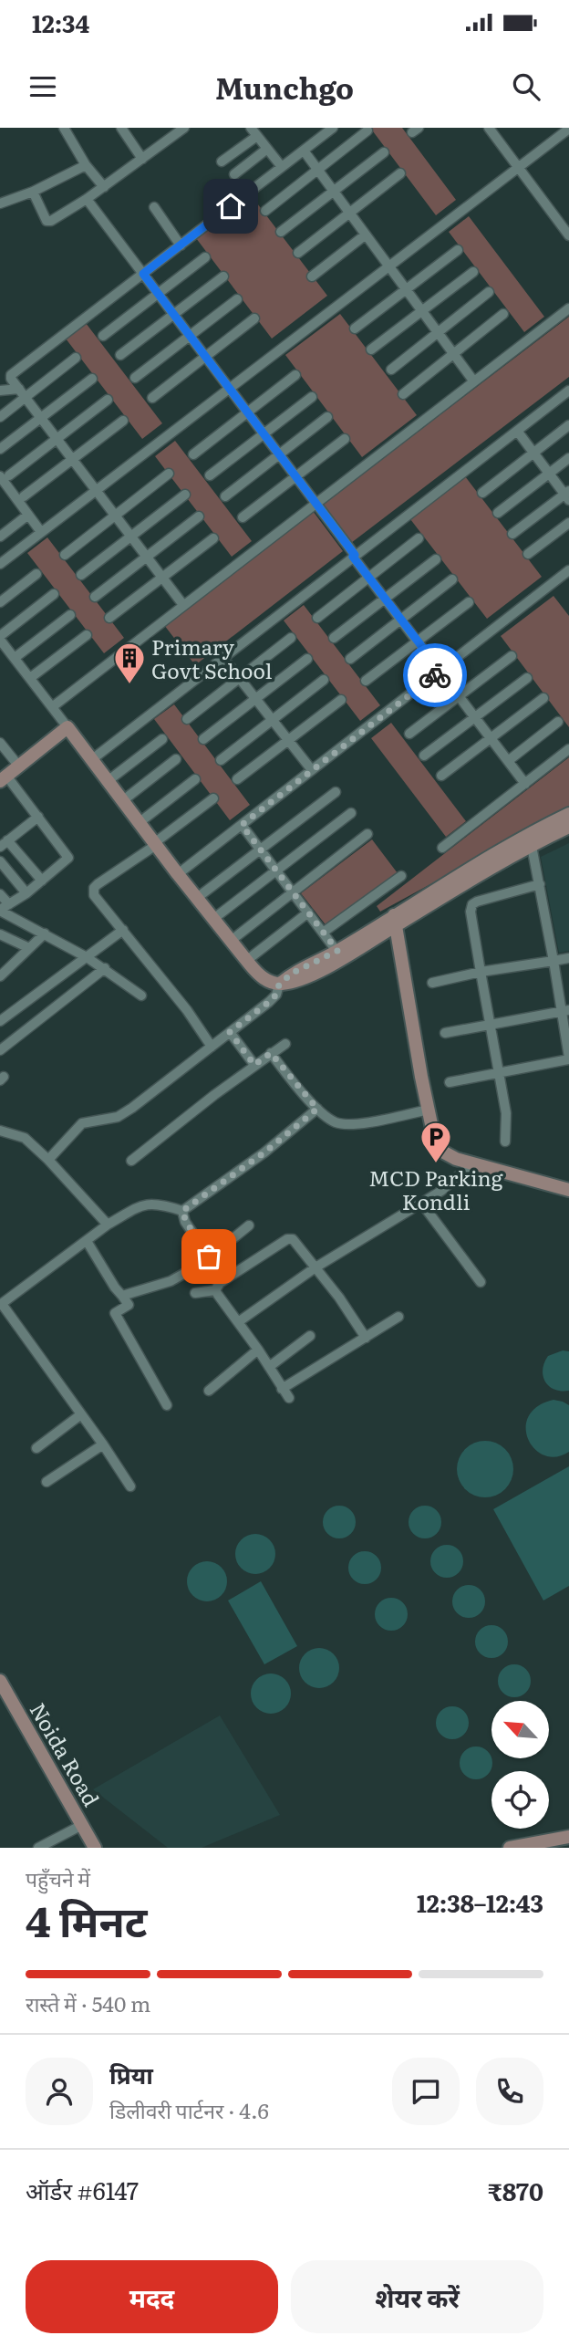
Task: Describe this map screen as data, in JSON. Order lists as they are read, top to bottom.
{
  "streets": {
    "street": ["Noida Road"]
  },
  "places": {
    "building": ["Primary Govt School"],
    "parking": ["MCD Parking Kondli"]
  },
  "north": "top left",
  "page": {
    "status": "12:34",
    "header": "Munchgo",
    "heading": ["4 मिनट", "पहुँचने में", "12:38–12:43"],
    "panel": [
      "प्रिया",
      "डिलीवरी पार्टनर · 4.6",
      "ऑर्डर #6147",
      "₹870"
    ],
    "bar": "रास्ते में · 540 m",
    "buttons": ["मदद", "शेयर करें"]
  }
}
